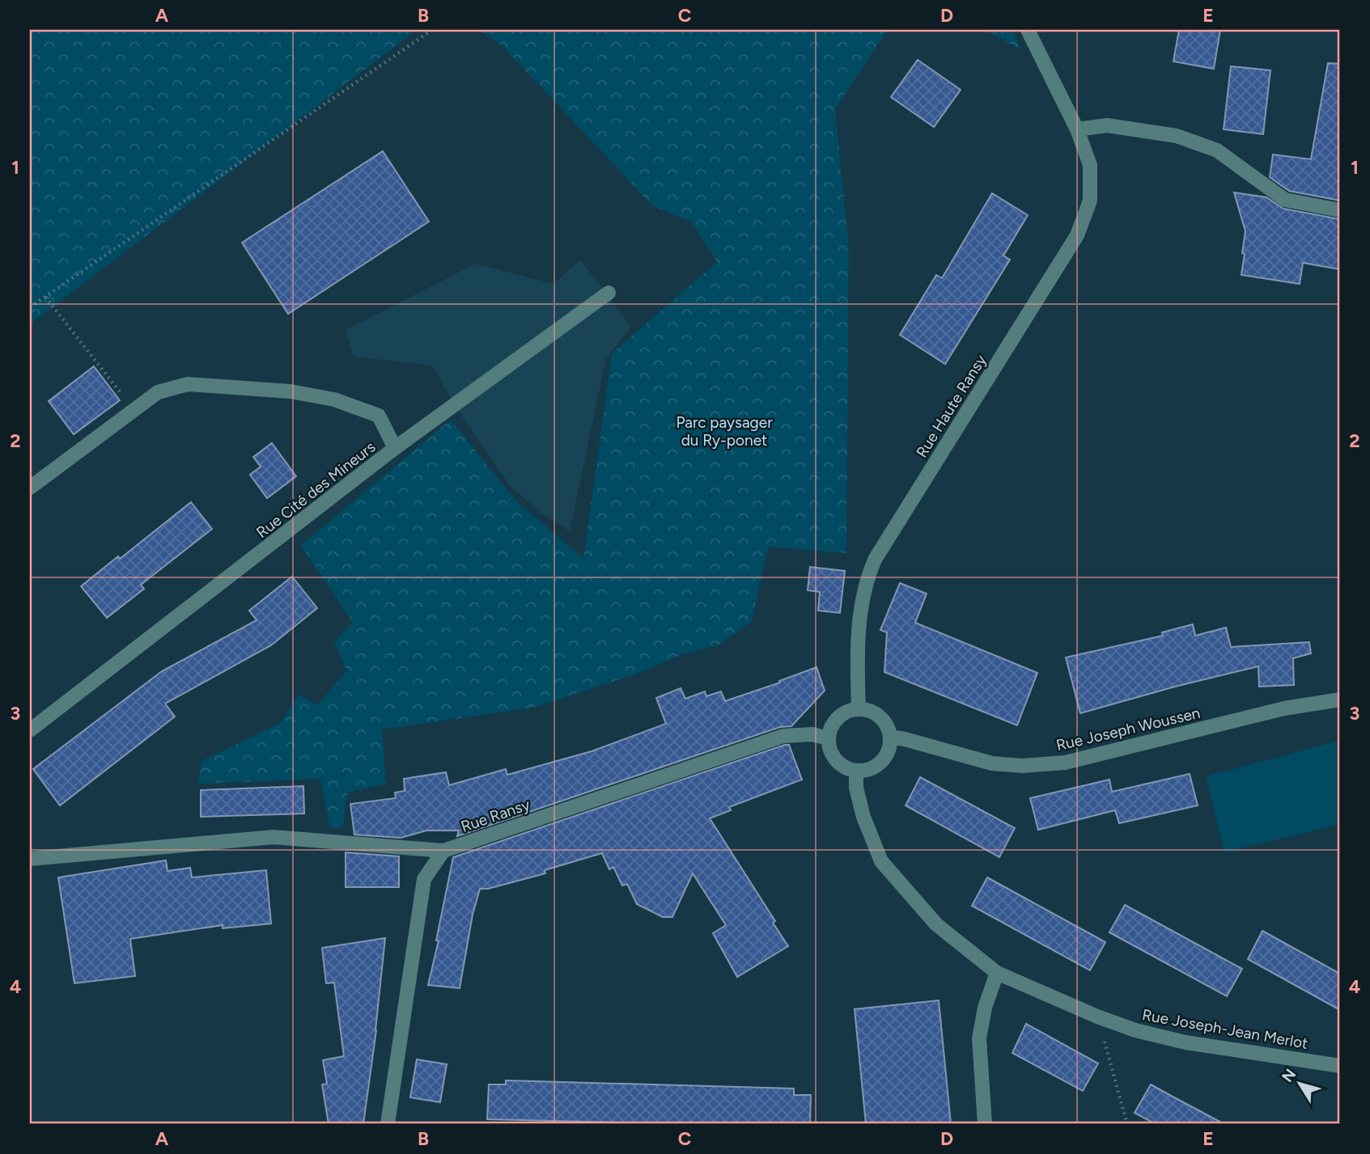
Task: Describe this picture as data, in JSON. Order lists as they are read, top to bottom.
{
  "streets": {
    "street": [
      "Rue Haute Ransy",
      "Rue Cité des Mineurs",
      "Rue Joseph Woussen",
      "Rue Ransy",
      "Rue Joseph-Jean Merlot"
    ]
  },
  "crossings": [
    ["Rue Haute Ransy", "Rue Joseph Woussen"],
    ["Rue Haute Ransy", "Rue Ransy"],
    ["Rue Haute Ransy", "Rue Joseph-Jean Merlot"],
    ["Rue Joseph Woussen", "Rue Ransy"],
    ["Rue Joseph Woussen", "Rue Joseph-Jean Merlot"],
    ["Rue Ransy", "Rue Joseph-Jean Merlot"]
  ],
  "parks": ["Parc paysager du Ry-ponet"],
  "north": "top left",
  "grid": {
    "columns": [
      "A",
      "B",
      "C",
      "D",
      "E"
    ],
    "rows": [
      "1",
      "2",
      "3",
      "4"
    ]
  }
}
